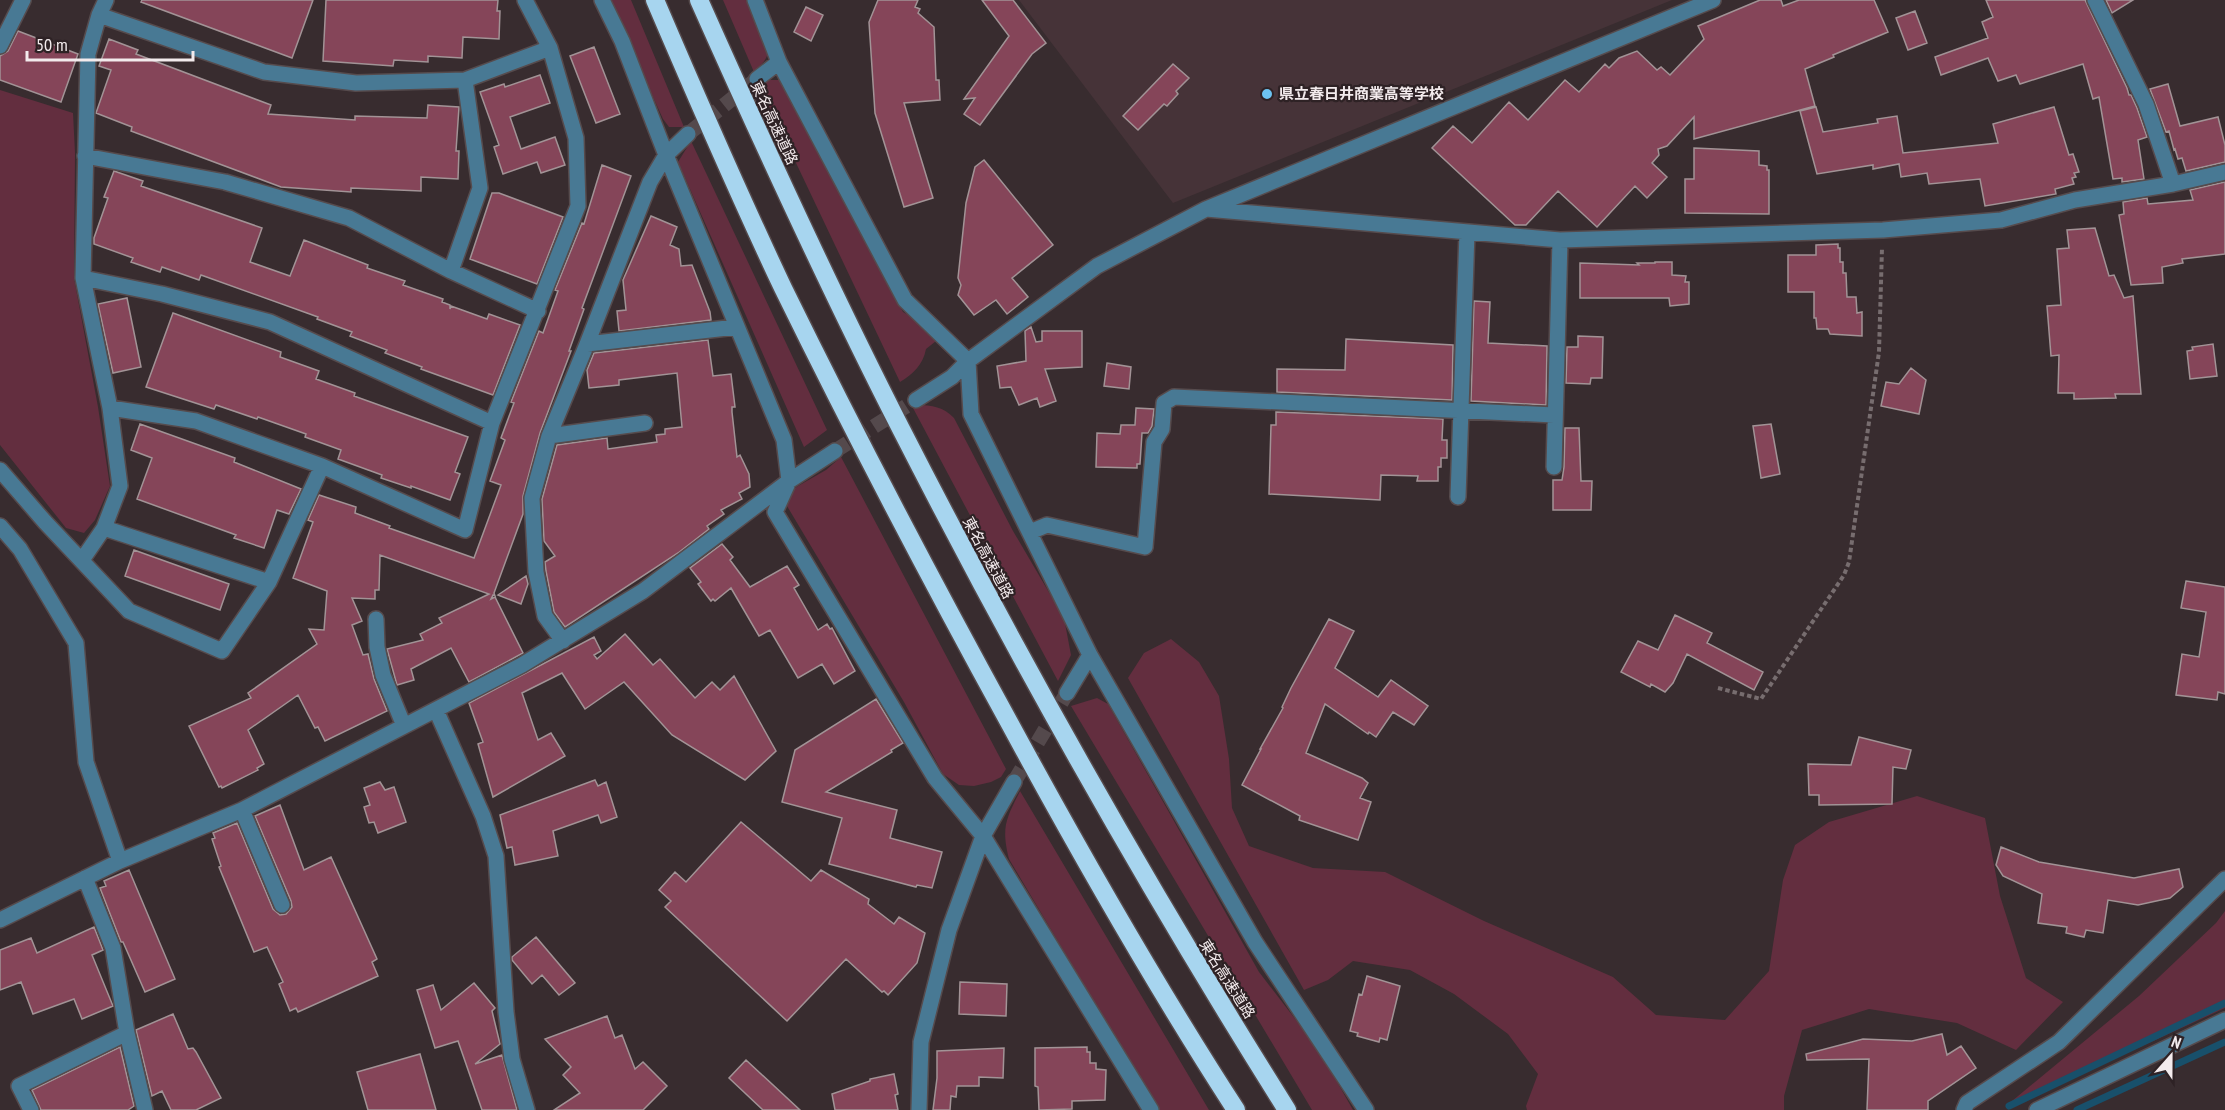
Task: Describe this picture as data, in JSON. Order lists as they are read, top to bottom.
{
  "streets": {
    "highway": ["東名高速道路"]
  },
  "places": ["県立春日井商業高等学校"],
  "scale_bar": "50 m",
  "north": "top"
}
